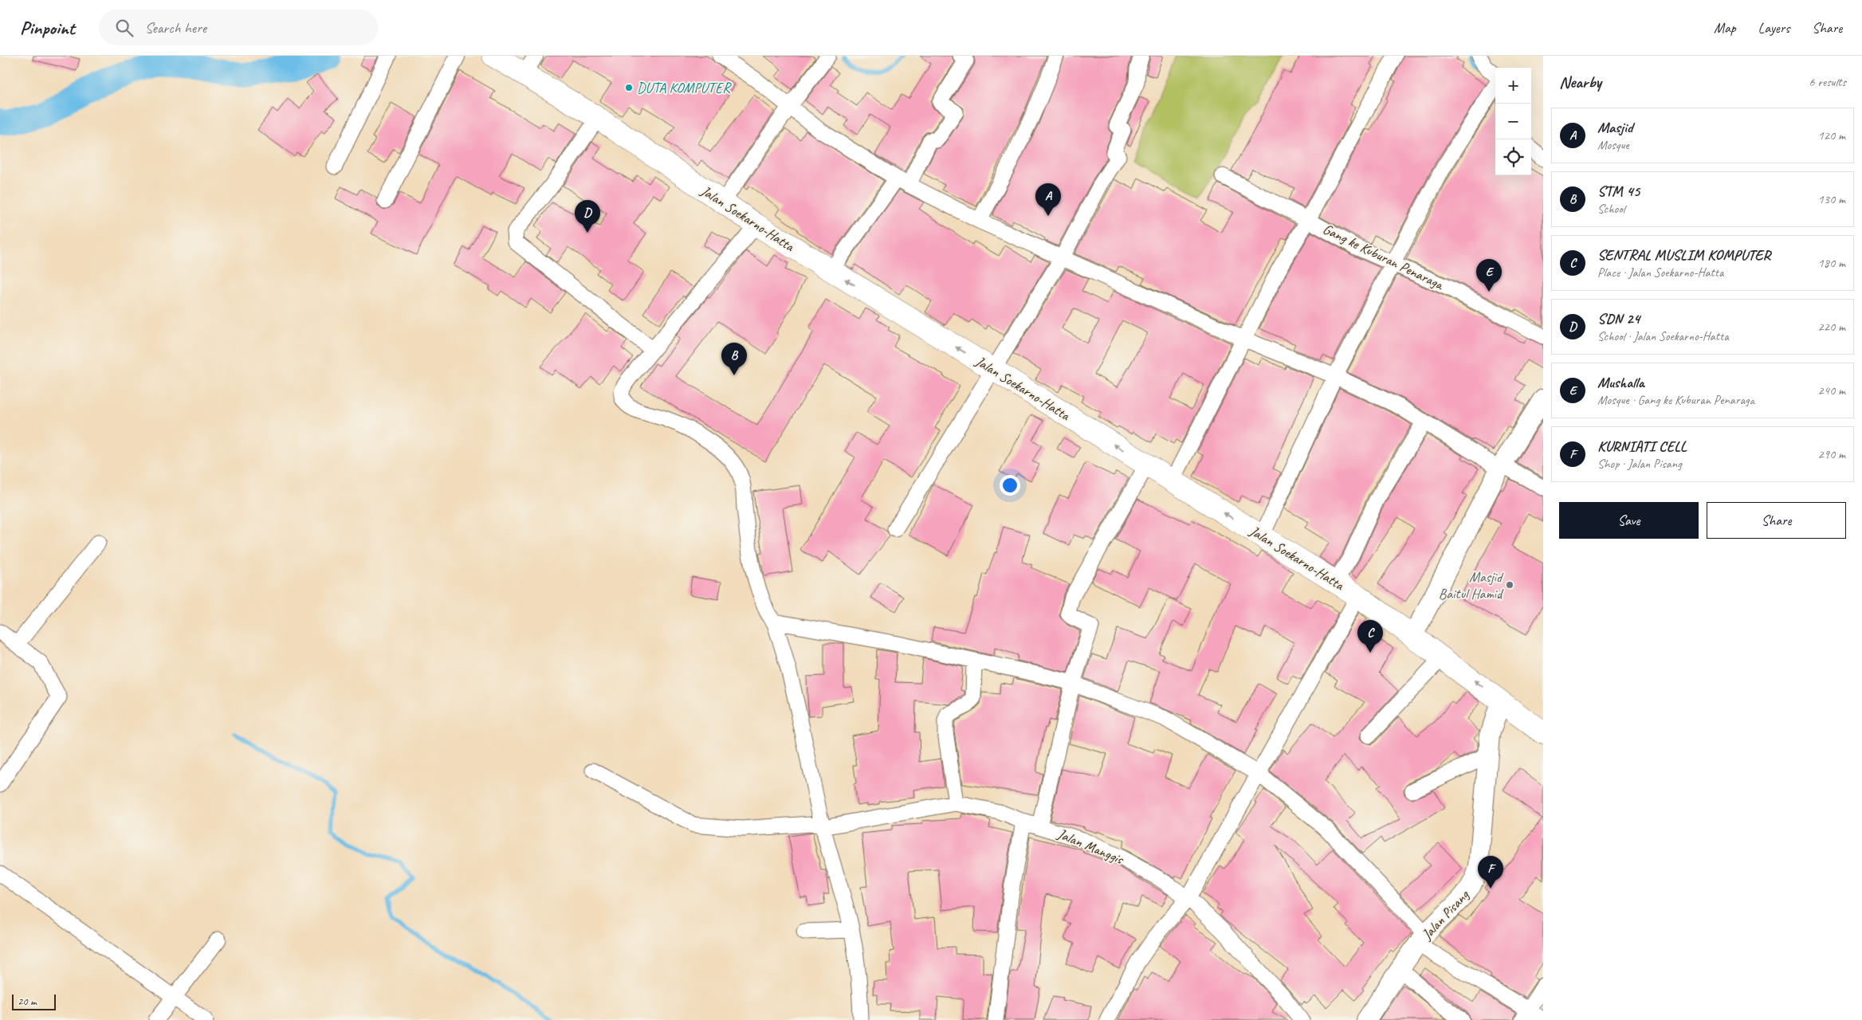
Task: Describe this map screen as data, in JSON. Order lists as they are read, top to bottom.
{
  "streets": {
    "highway": ["Jalan Soekarno-Hatta"],
    "street": ["Gang ke Kuburan Penaraga", "Jalan Manggis", "Jalan Pisang"]
  },
  "crossings": [
    ["Jalan Soekarno-Hatta", "Jalan Pisang"]
  ],
  "one_way": ["Jalan Soekarno-Hatta"],
  "places": ["DUTA KOMPUTER", "Masjid Baitul Hamid"],
  "scale_bar": "20 m",
  "page": {
    "header": "Pinpoint",
    "search": "Search here",
    "nav": ["Map", "Layers", "Share"],
    "heading": ["Nearby", "6 results"],
    "map_buttons": ["+", "−"],
    "list": [
      {
        "mark": "A",
        "name": "Masjid",
        "note": "Mosque",
        "value": "120 m"
      },
      {
        "mark": "B",
        "name": "STM 45",
        "note": "School",
        "value": "130 m"
      },
      {
        "mark": "C",
        "name": "SENTRAL MUSLIM KOMPUTER",
        "note": "Place · Jalan Soekarno-Hatta",
        "value": "180 m"
      },
      {
        "mark": "D",
        "name": "SDN 24",
        "note": "School · Jalan Soekarno-Hatta",
        "value": "220 m"
      },
      {
        "mark": "E",
        "name": "Mushalla",
        "note": "Mosque · Gang ke Kuburan Penaraga",
        "value": "240 m"
      },
      {
        "mark": "F",
        "name": "KURNIATI CELL",
        "note": "Shop · Jalan Pisang",
        "value": "290 m"
      }
    ],
    "pins": [
      "A",
      "D",
      "E",
      "B",
      "C",
      "F"
    ],
    "buttons": ["Save", "Share"],
    "scale": "20 m"
  }
}
